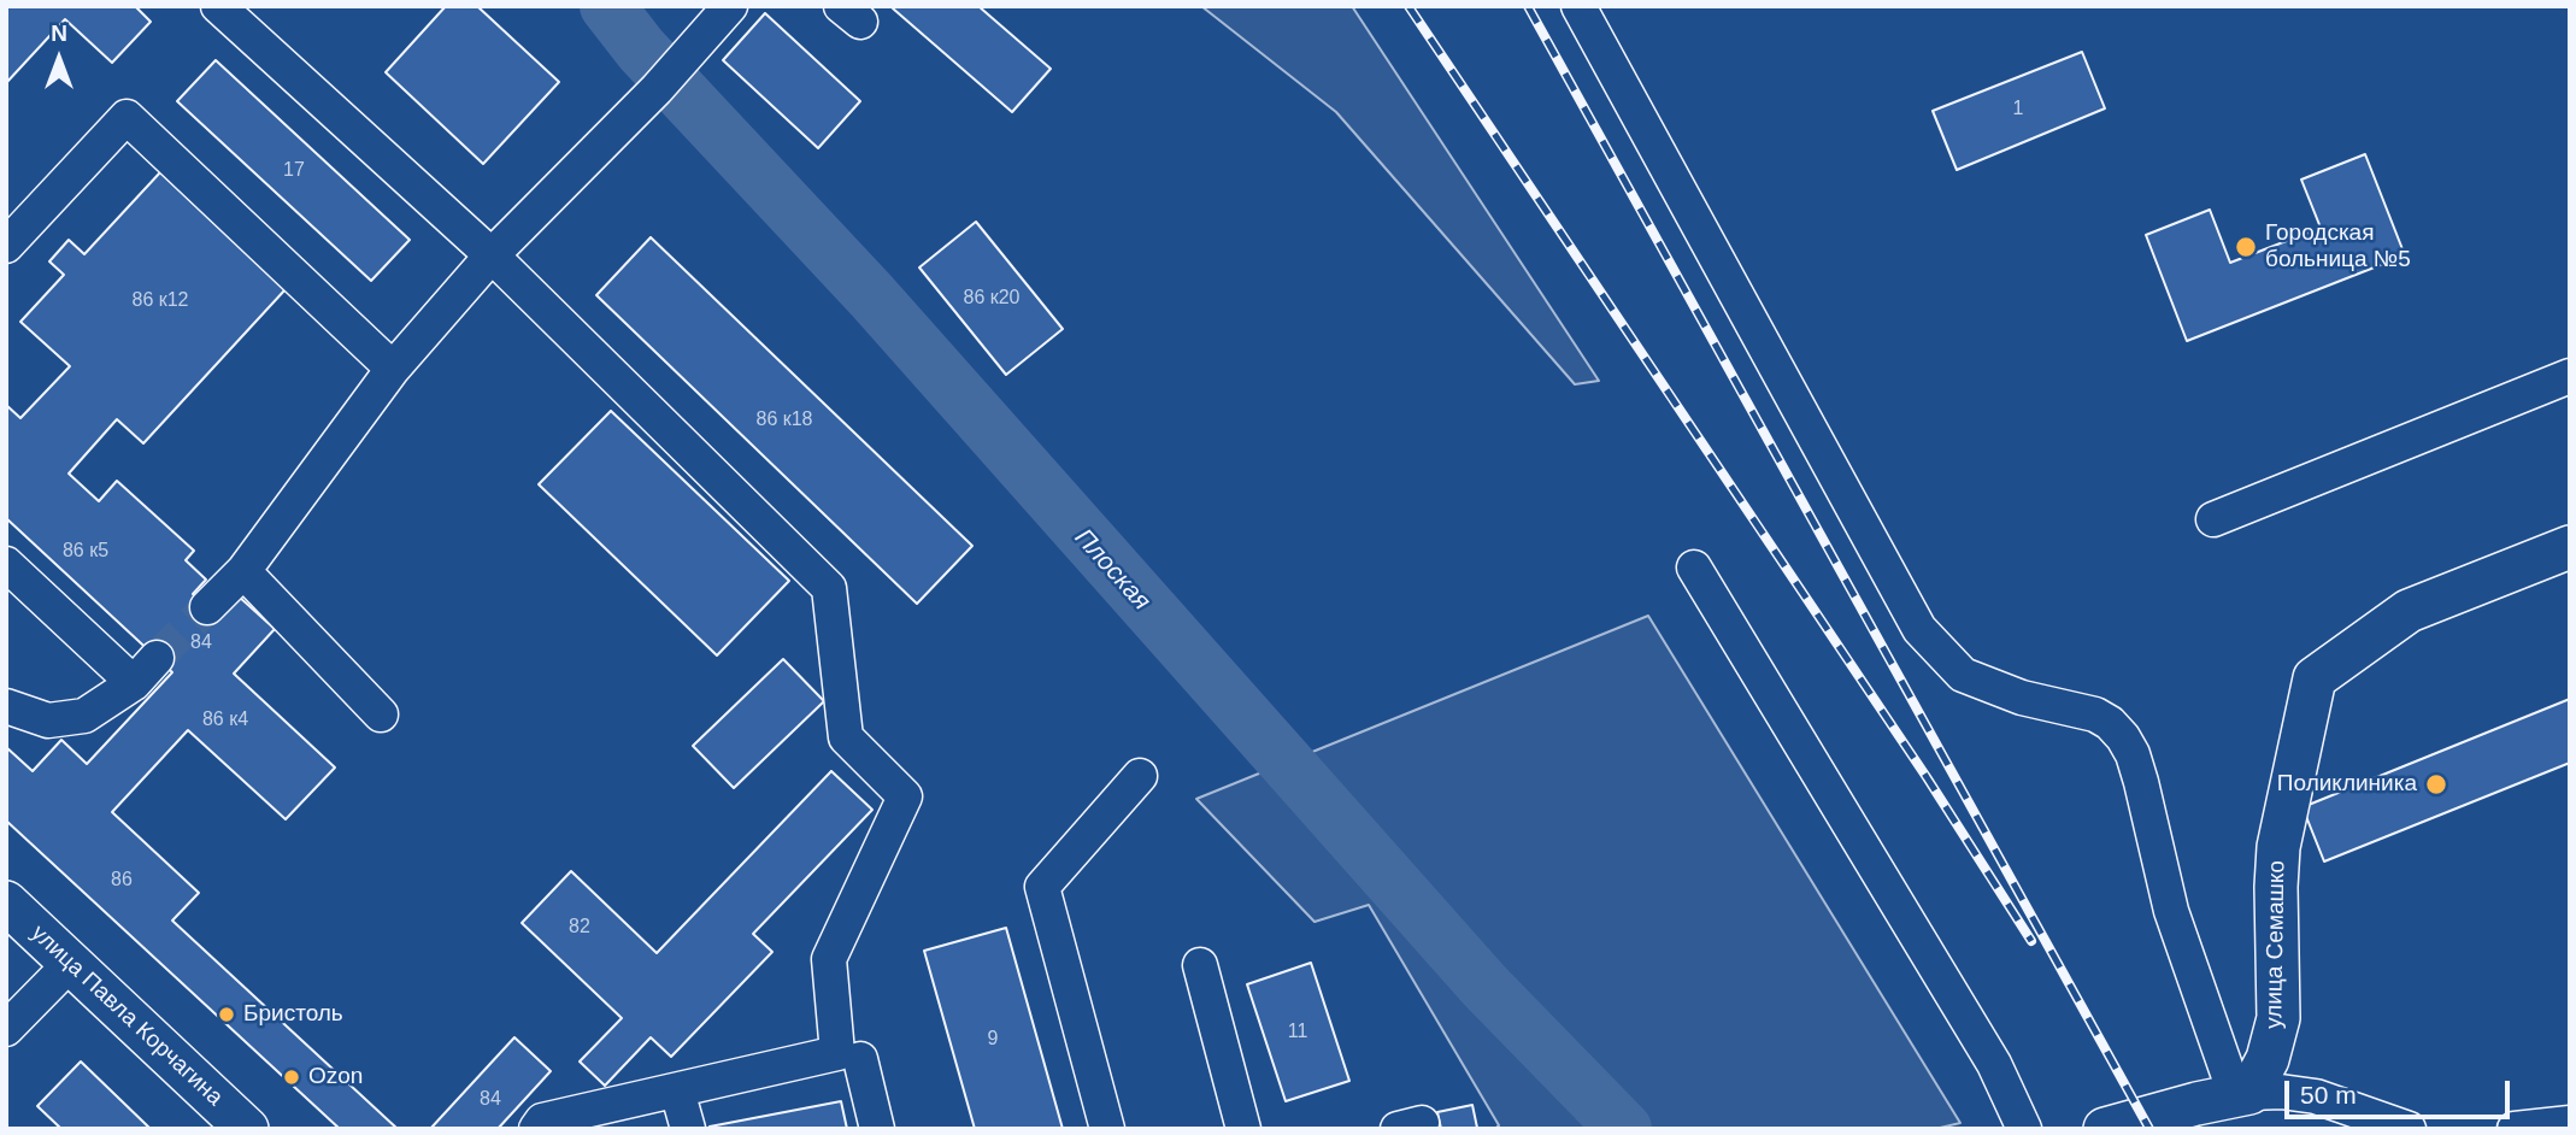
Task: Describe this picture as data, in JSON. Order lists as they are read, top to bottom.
{
  "streets": {
    "main road": ["улица Семашко", "улица Павла Корчагина"]
  },
  "water": ["Плоская"],
  "places": [
    "Городская больница №5",
    "Поликлиника",
    "Бристоль",
    "Ozon"
  ],
  "house_numbers": [
    "1",
    "17",
    "86 к20",
    "86 к12",
    "86 к18",
    "86 к5",
    "84",
    "86 к4",
    "86",
    "82",
    "11",
    "9",
    "84"
  ],
  "scale_bar": "50 m",
  "north": "top"
}
